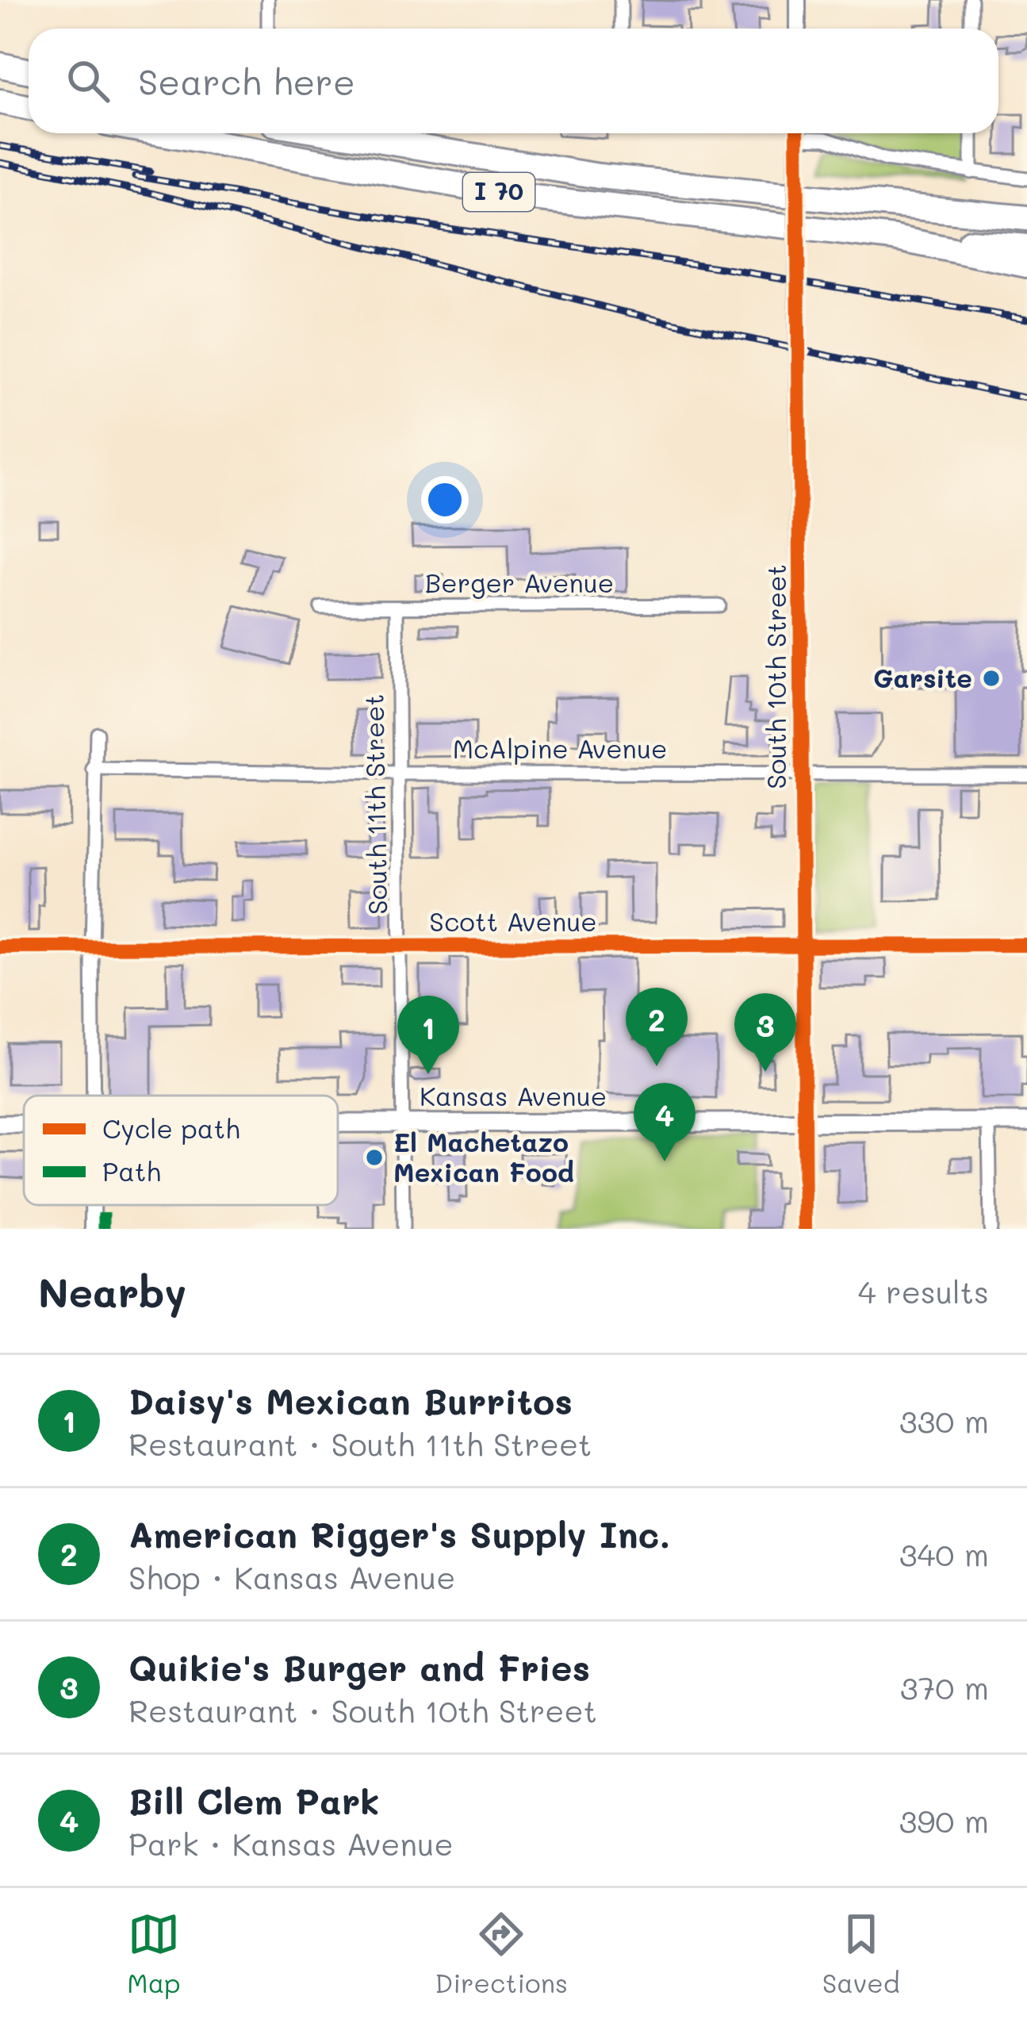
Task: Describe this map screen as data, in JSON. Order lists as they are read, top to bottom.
{
  "streets": {
    "highway": ["I 70"],
    "main road": ["Kansas Avenue"],
    "street": [
      "Berger Avenue",
      "South 10th Street",
      "McAlpine Avenue",
      "South 11th Street",
      "Scott Avenue"
    ]
  },
  "crossings": [
    ["Berger Avenue", "South 11th Street"],
    ["South 10th Street", "McAlpine Avenue"],
    ["South 10th Street", "Scott Avenue"],
    ["South 10th Street", "Kansas Avenue"],
    ["McAlpine Avenue", "South 11th Street"],
    ["South 11th Street", "Scott Avenue"],
    ["South 11th Street", "Kansas Avenue"]
  ],
  "places": ["Garsite", "El Machetazo Mexican Food"],
  "legend": ["Cycle path", "Path"],
  "page": {
    "search": "Search here",
    "pins": [
      "2",
      "3",
      "1",
      "4"
    ],
    "heading": ["Nearby", "4 results"],
    "list": [
      {
        "mark": "1",
        "name": "Daisy's Mexican Burritos",
        "note": "Restaurant · South 11th Street",
        "value": "330 m"
      },
      {
        "mark": "2",
        "name": "American Rigger's Supply Inc.",
        "note": "Shop · Kansas Avenue",
        "value": "340 m"
      },
      {
        "mark": "3",
        "name": "Quikie's Burger and Fries",
        "note": "Restaurant · South 10th Street",
        "value": "370 m"
      },
      {
        "mark": "4",
        "name": "Bill Clem Park",
        "note": "Park · Kansas Avenue",
        "value": "390 m"
      }
    ],
    "nav": ["Map", "Directions", "Saved"]
  }
}
